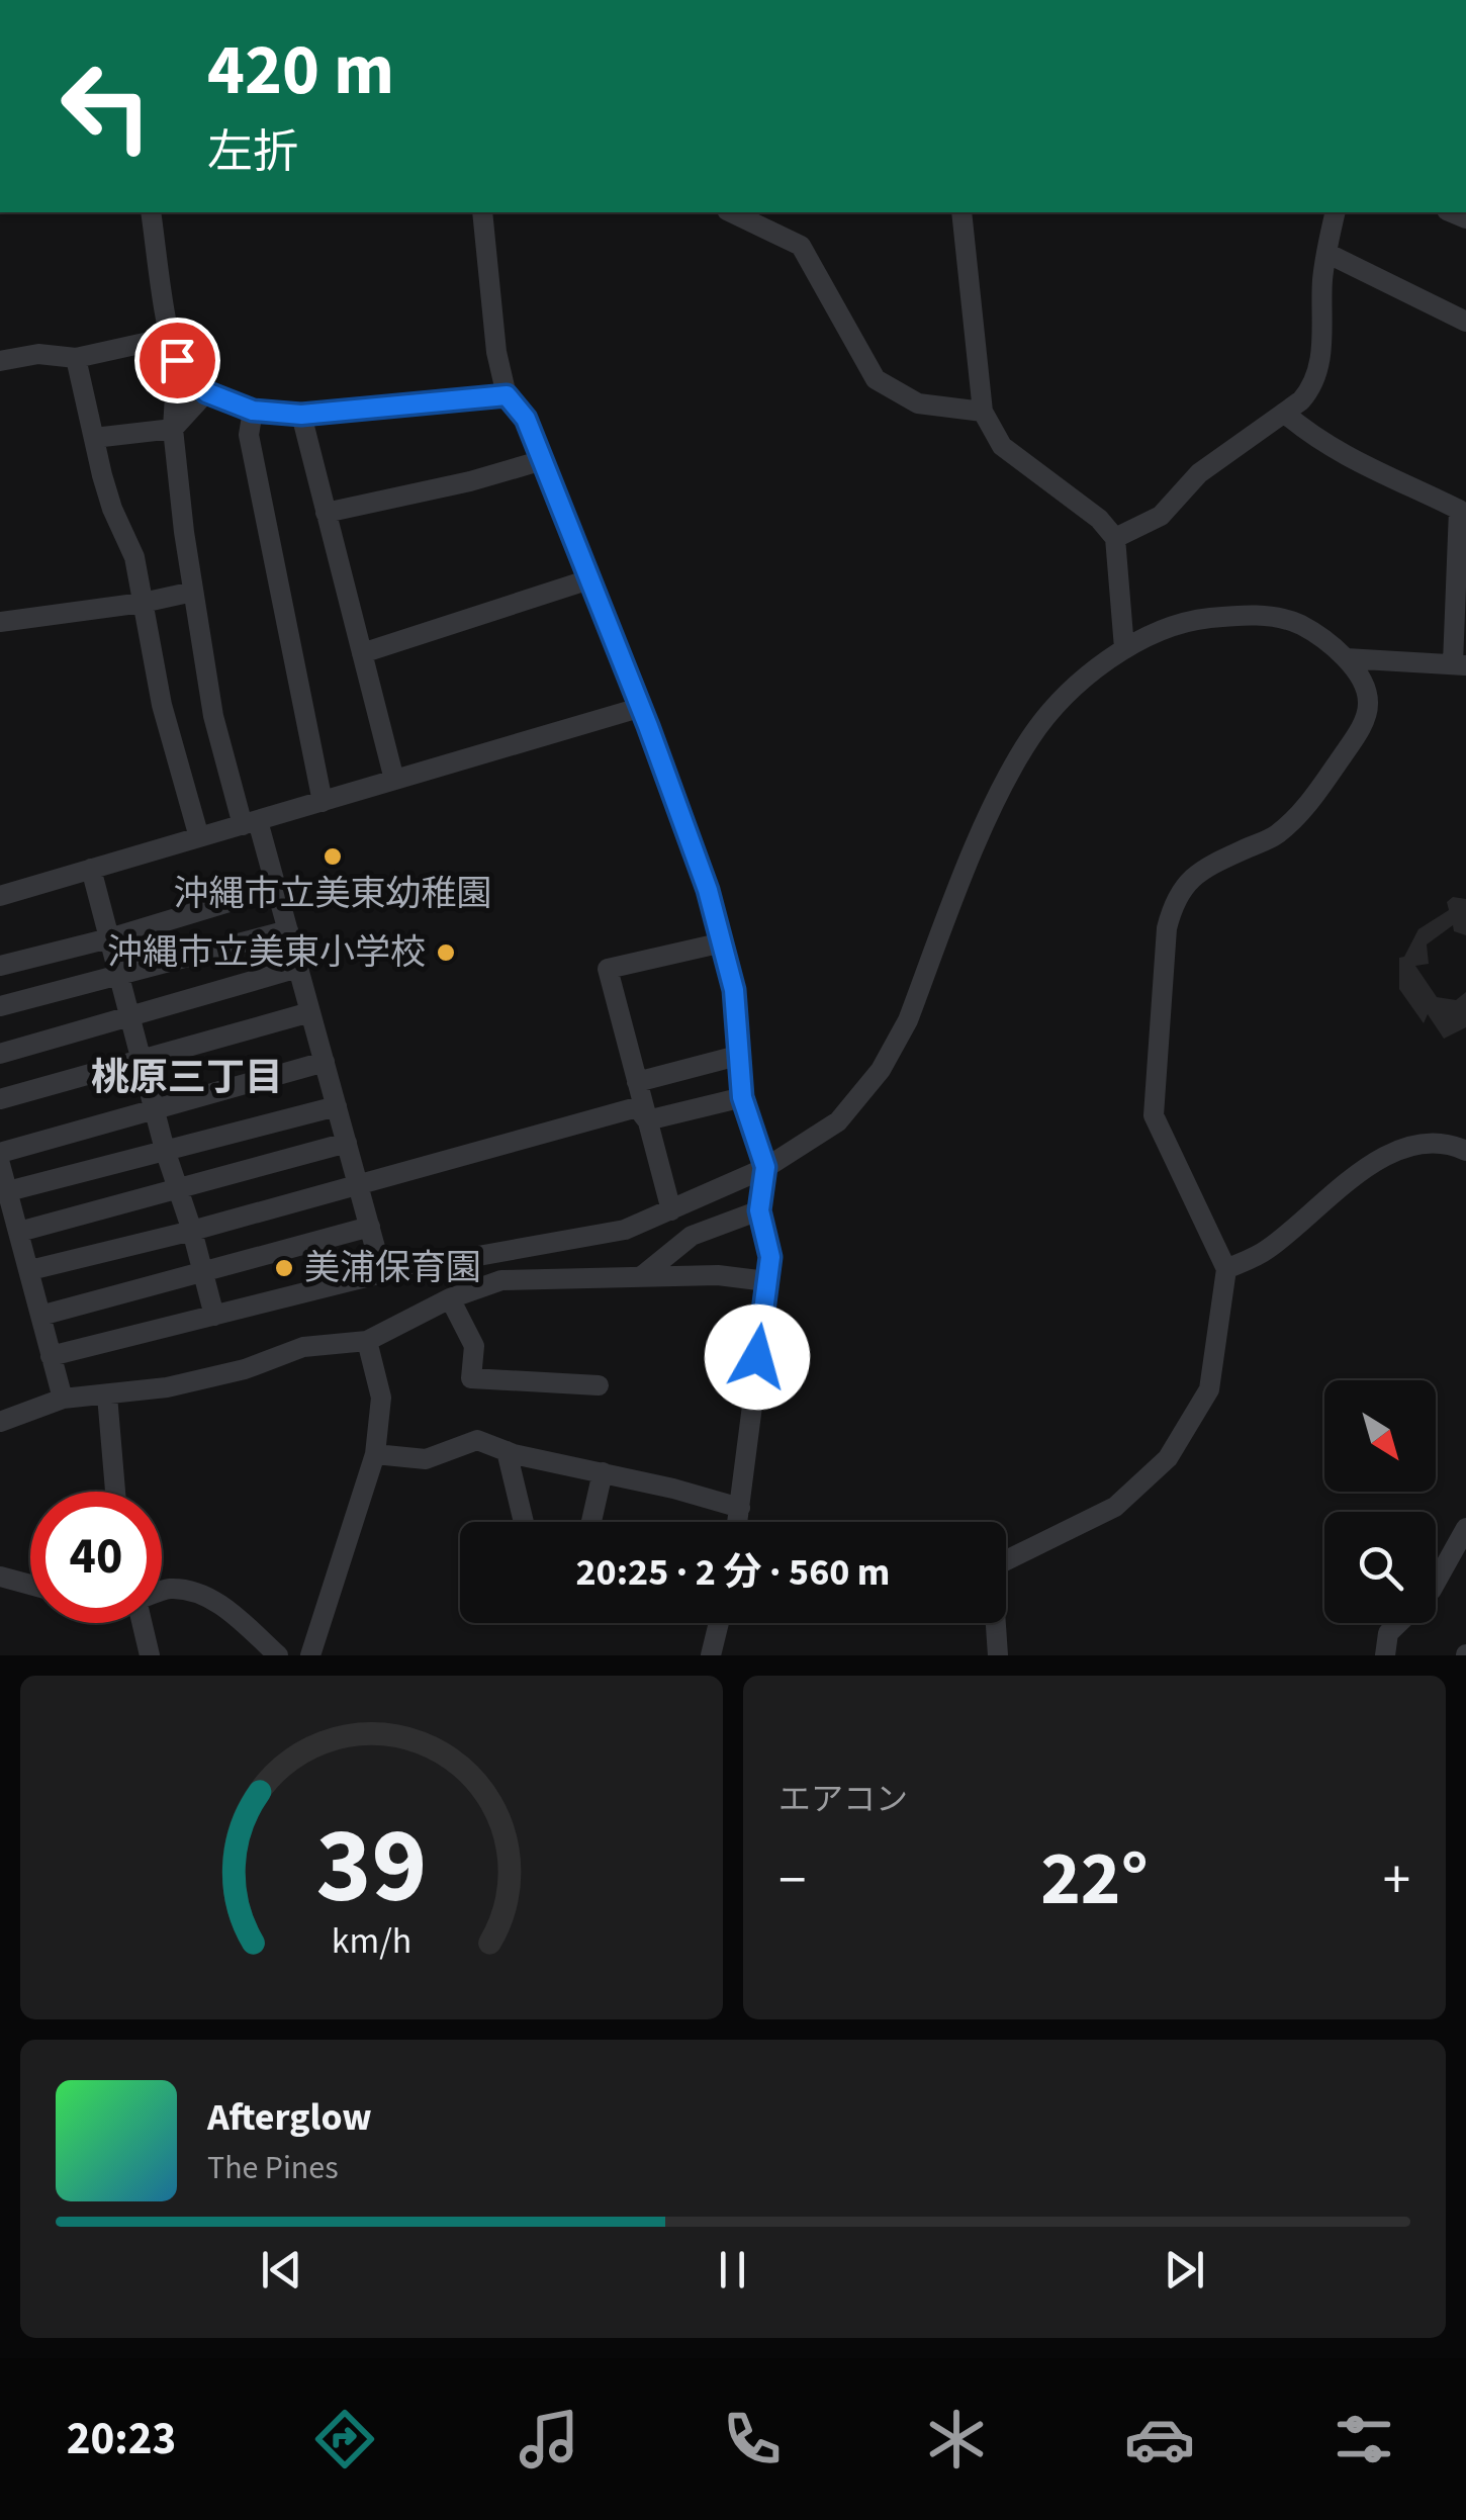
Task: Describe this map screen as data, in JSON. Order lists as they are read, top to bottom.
{
  "districts": ["桃原三丁目"],
  "places": ["沖縄市立美東幼稚園", "沖縄市立美東小学校", "美浦保育園"],
  "north": "bottom right",
  "page": {
    "turn": ["420 m", "左折"],
    "limit": "40",
    "trip": "20:25 · 2 分 · 560 m",
    "tile": "エアコン",
    "heat": ["−", "22°", "+"],
    "song": ["Afterglow", "The Pines"],
    "tabs": "20:23",
    "gauge": ["39", "km/h"]
  }
}
